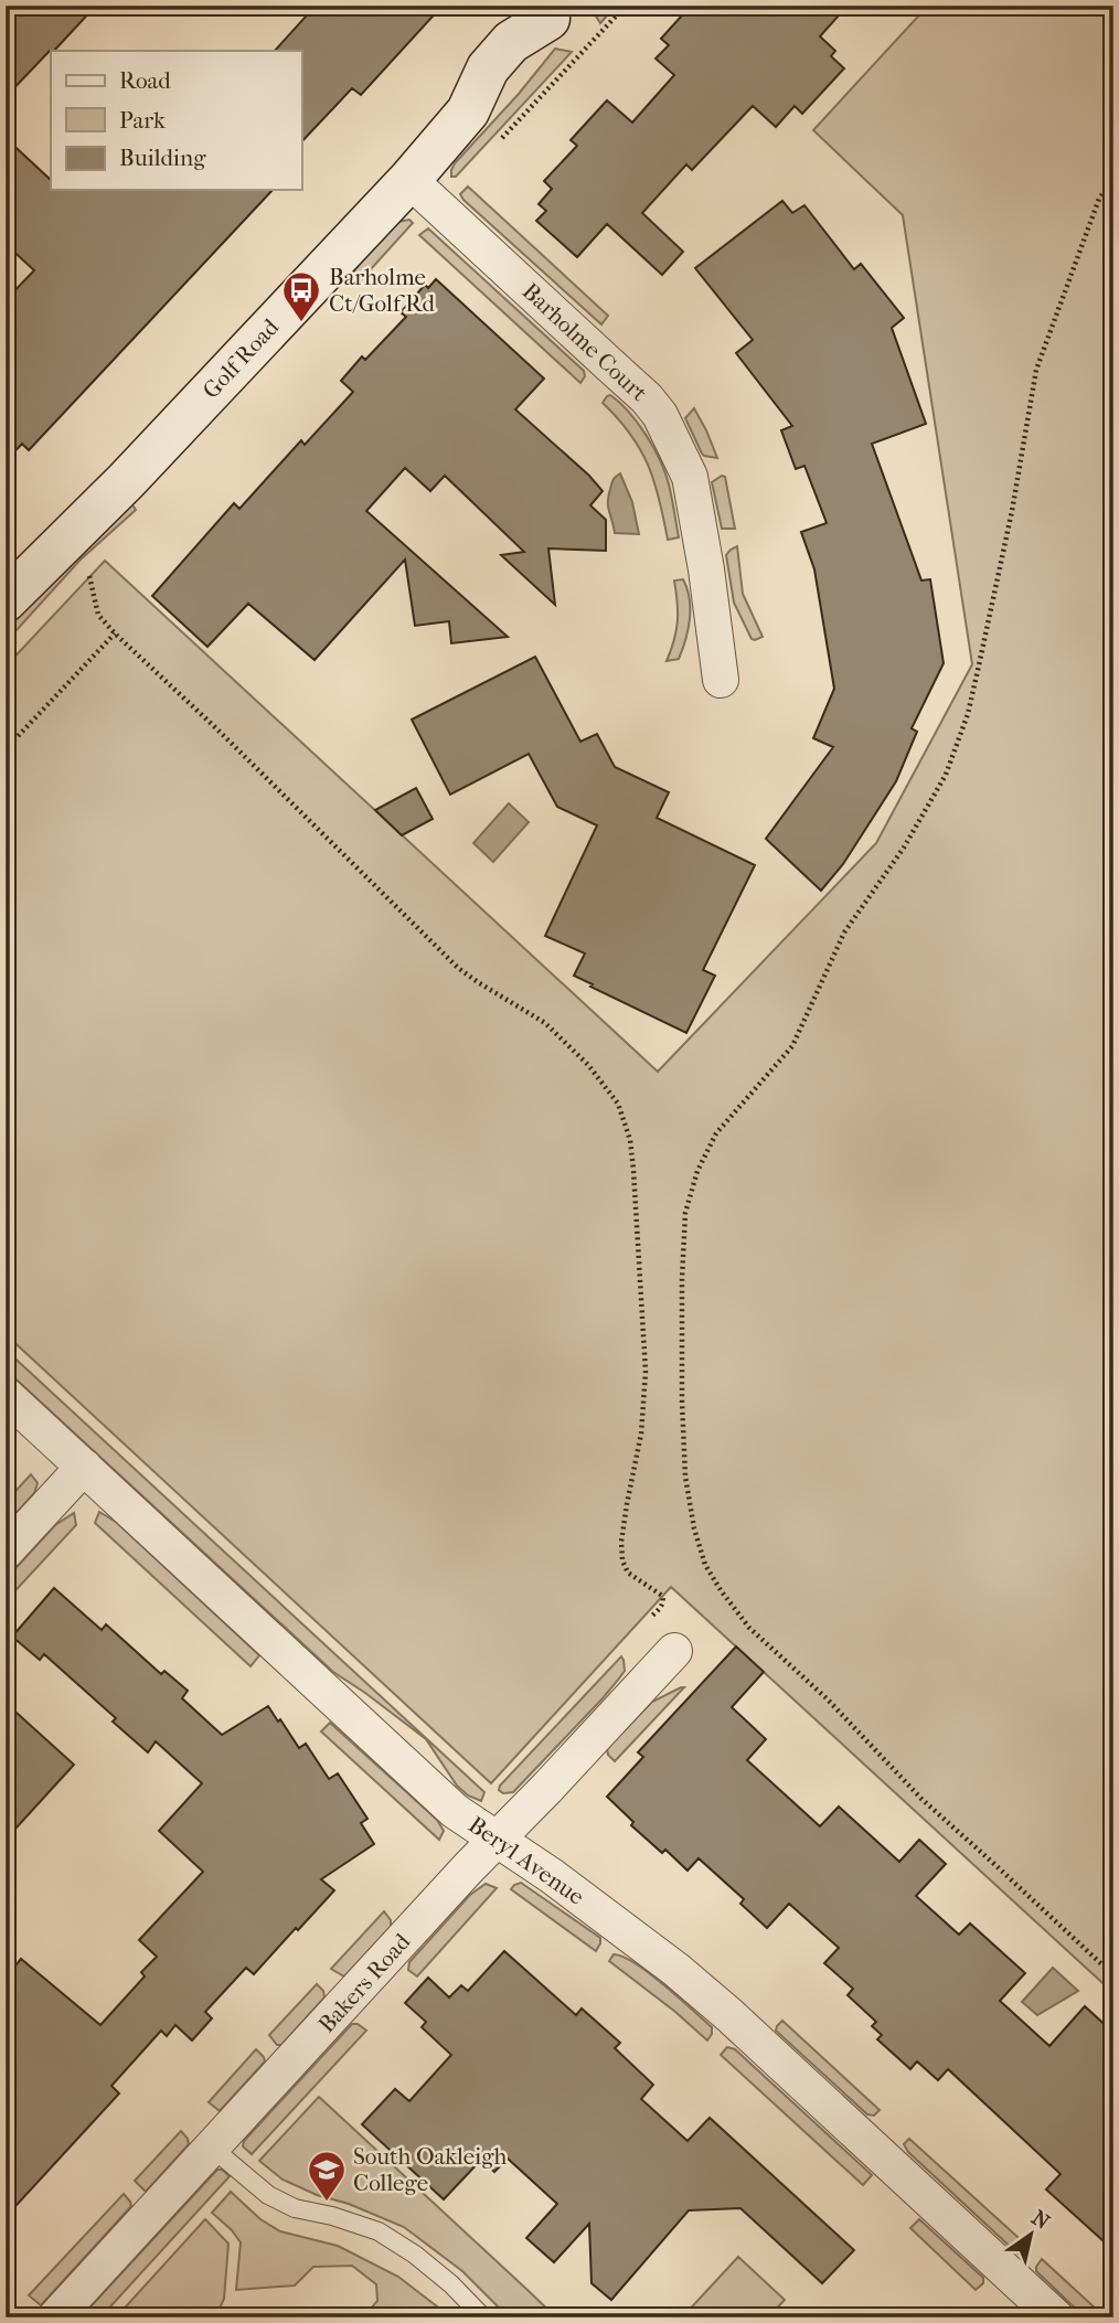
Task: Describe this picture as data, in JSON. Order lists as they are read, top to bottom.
{
  "streets": {
    "street": [
      "Barholme Court",
      "Golf Road",
      "Beryl Avenue",
      "Bakers Road"
    ]
  },
  "crossings": [
    ["Barholme Court", "Golf Road"],
    ["Beryl Avenue", "Bakers Road"]
  ],
  "places": {
    "bus stop": ["Barholme Ct/Golf Rd"],
    "school or university": ["South Oakleigh College"]
  },
  "legend": ["Road", "Park", "Building"],
  "north": "top right"
}
